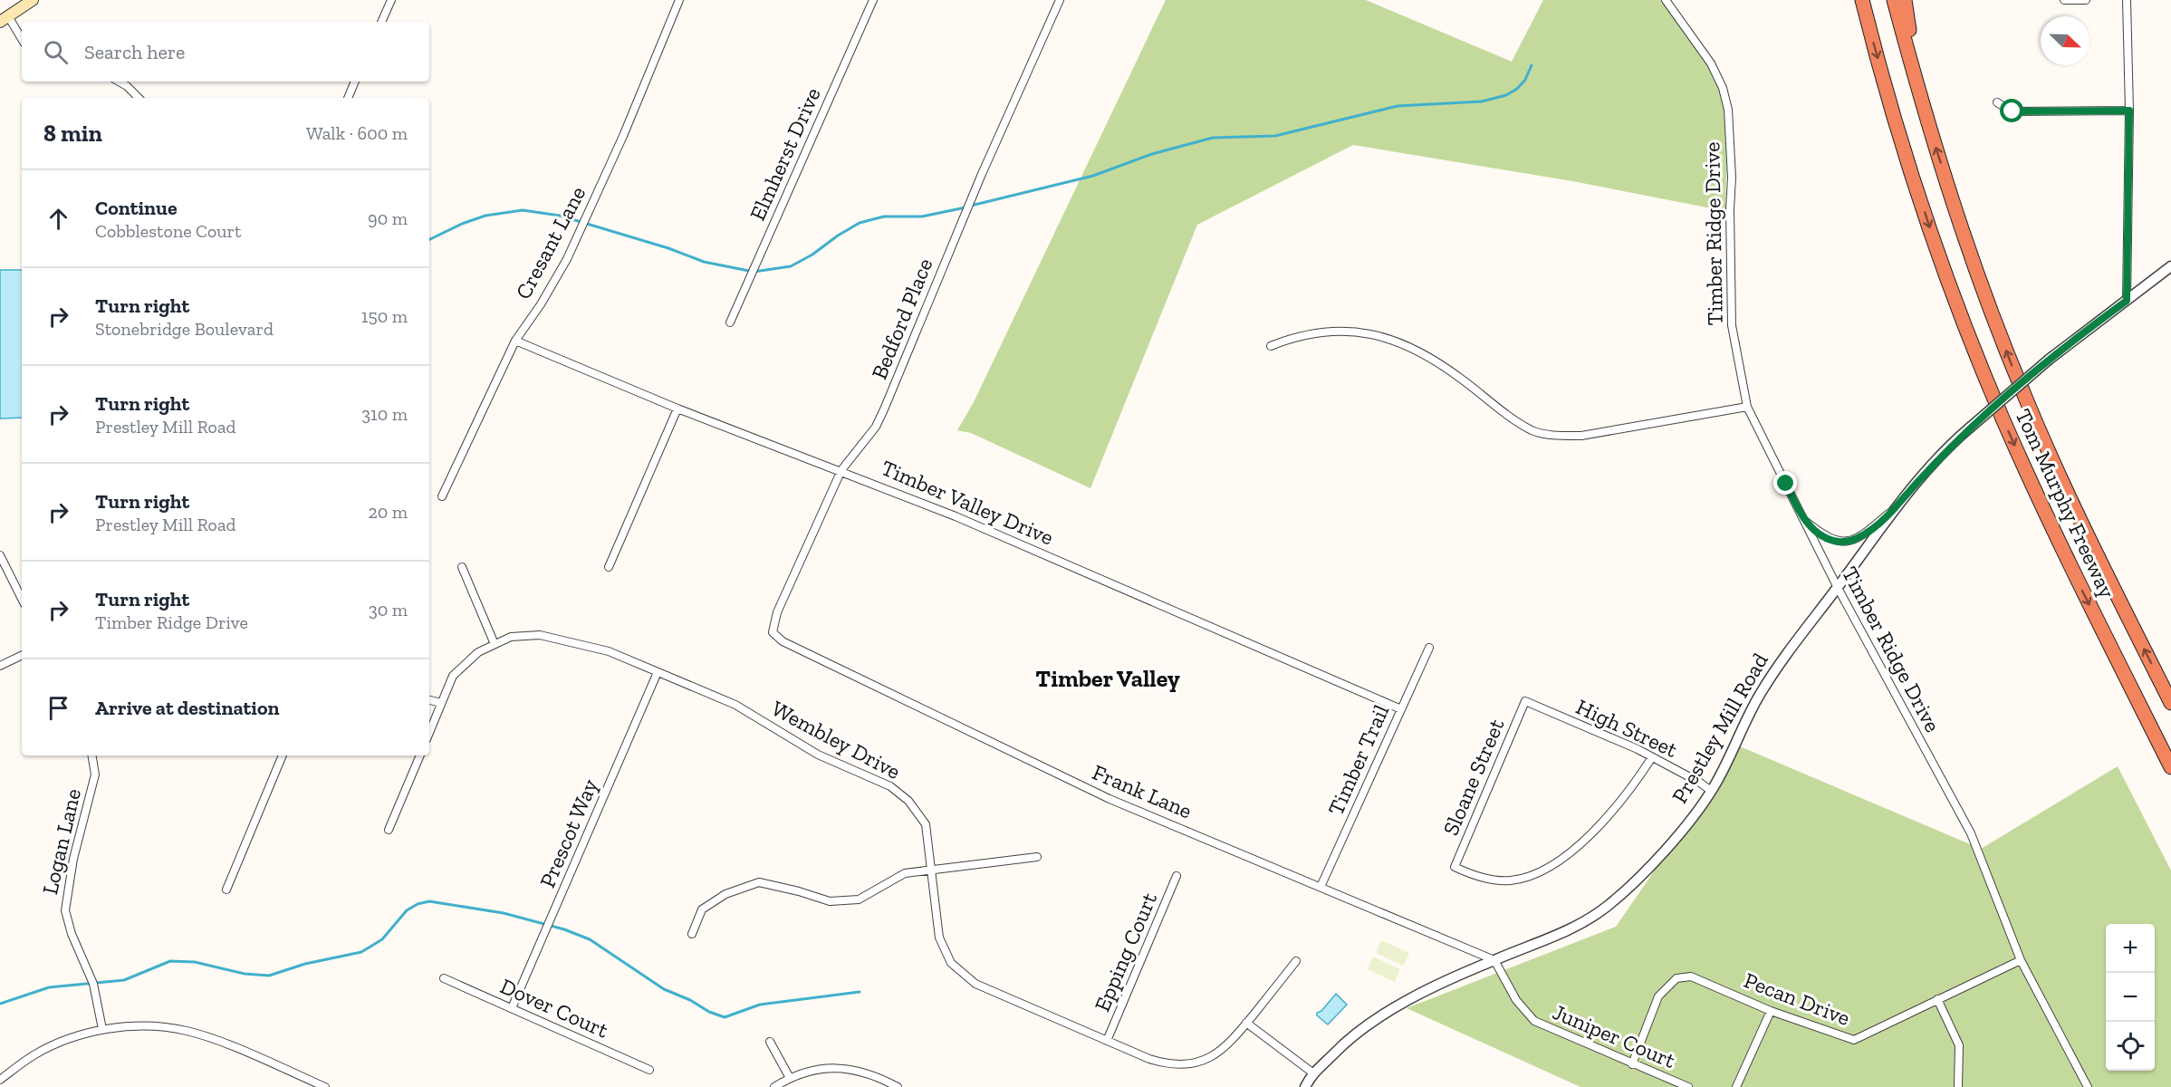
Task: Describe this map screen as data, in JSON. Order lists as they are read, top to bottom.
{
  "streets": {
    "highway": ["Tom Murphy Freeway"],
    "street": [
      "Elmherst Drive",
      "Timber Ridge Drive",
      "Cresant Lane",
      "Bedford Place",
      "Timber Valley Drive",
      "High Street",
      "Prestley Mill Road",
      "Wembley Drive",
      "Timber Trail",
      "Sloane Street",
      "Frank Lane",
      "Prescot Way",
      "Logan Lane",
      "Epping Court",
      "Pecan Drive",
      "Dover Court",
      "Juniper Court"
    ]
  },
  "crossings": [
    ["Timber Ridge Drive", "Prestley Mill Road"],
    ["Timber Ridge Drive", "Pecan Drive"],
    ["Cresant Lane", "Timber Valley Drive"],
    ["Bedford Place", "Timber Valley Drive"],
    ["Bedford Place", "Frank Lane"],
    ["Timber Valley Drive", "Timber Trail"],
    ["High Street", "Prestley Mill Road"],
    ["High Street", "Sloane Street"],
    ["Prestley Mill Road", "Frank Lane"],
    ["Prestley Mill Road", "Juniper Court"],
    ["Wembley Drive", "Prescot Way"],
    ["Wembley Drive", "Epping Court"],
    ["Timber Trail", "Frank Lane"],
    ["Frank Lane", "Juniper Court"],
    ["Prescot Way", "Dover Court"],
    ["Pecan Drive", "Juniper Court"]
  ],
  "districts": ["Timber Valley"],
  "north": "bottom right",
  "page": {
    "search": "Search here",
    "heading": ["8 min", "Walk · 600 m"],
    "list": [
      ["Continue", "Cobblestone Court", "90 m"],
      ["Turn right", "Stonebridge Boulevard", "150 m"],
      ["Turn right", "Prestley Mill Road", "310 m"],
      ["Turn right", "Prestley Mill Road", "20 m"],
      ["Turn right", "Timber Ridge Drive", "30 m"],
      "Arrive at destination"
    ],
    "map_buttons": ["+", "−"]
  }
}
